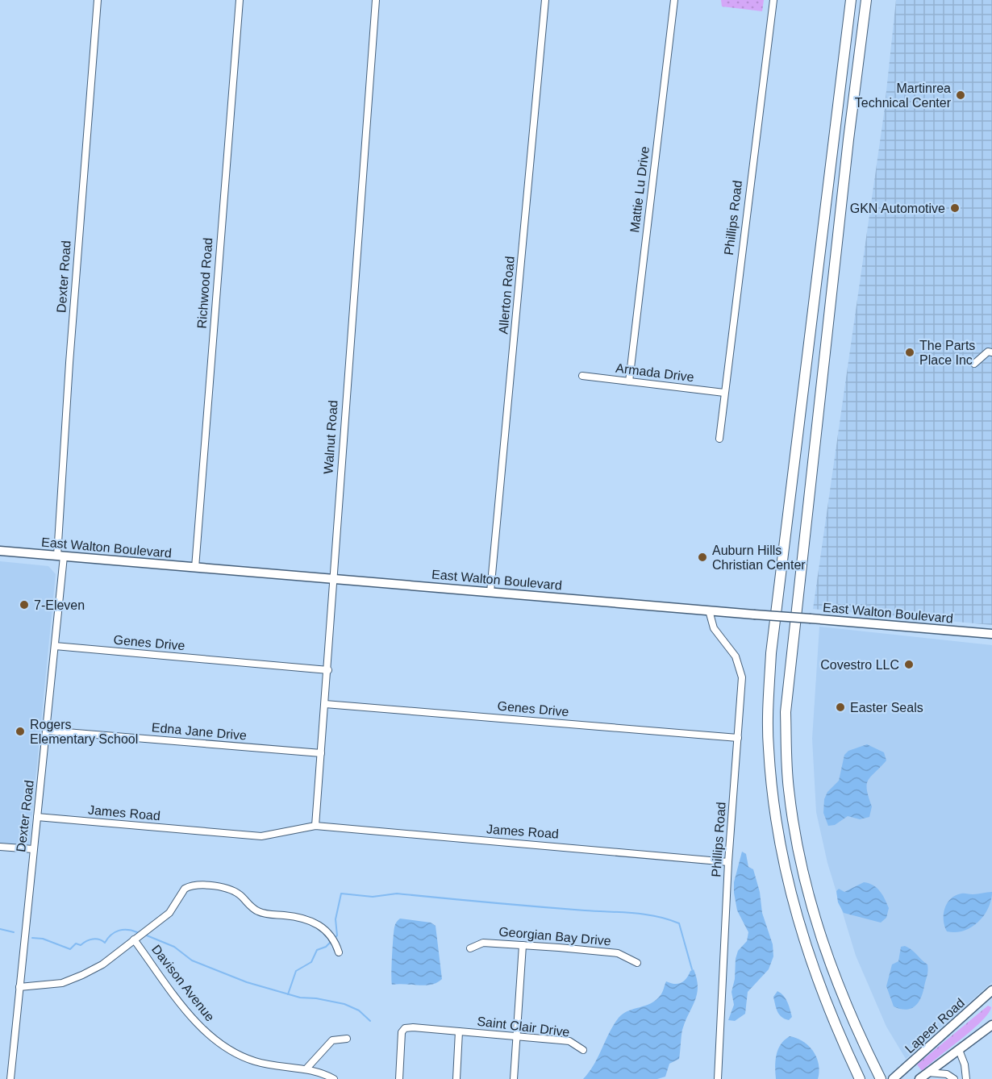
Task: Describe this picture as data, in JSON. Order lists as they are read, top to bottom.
{
  "streets": {
    "main road": ["East Walton Boulevard", "Lapeer Road"],
    "street": [
      "Mattie Lu Drive",
      "Phillips Road",
      "Dexter Road",
      "Richwood Road",
      "Allerton Road",
      "Armada Drive",
      "Walnut Road",
      "Genes Drive",
      "Edna Jane Drive",
      "James Road",
      "Georgian Bay Drive",
      "Davison Avenue",
      "Saint Clair Drive"
    ]
  },
  "crossings": [
    ["Mattie Lu Drive", "Armada Drive"],
    ["Phillips Road", "Armada Drive"],
    ["Phillips Road", "East Walton Boulevard"],
    ["Phillips Road", "Genes Drive"],
    ["Phillips Road", "James Road"],
    ["Dexter Road", "East Walton Boulevard"],
    ["Dexter Road", "Genes Drive"],
    ["Dexter Road", "Edna Jane Drive"],
    ["Dexter Road", "James Road"],
    ["Dexter Road", "Davison Avenue"],
    ["Richwood Road", "East Walton Boulevard"],
    ["Allerton Road", "East Walton Boulevard"],
    ["Walnut Road", "East Walton Boulevard"],
    ["Walnut Road", "Genes Drive"],
    ["Walnut Road", "Edna Jane Drive"],
    ["Walnut Road", "James Road"]
  ],
  "places": [
    "Martinrea Technical Center",
    "GKN Automotive",
    "The Parts Place Inc",
    "Auburn Hills Christian Center",
    "7-Eleven",
    "Covestro LLC",
    "Easter Seals",
    "Rogers Elementary School"
  ]
}
